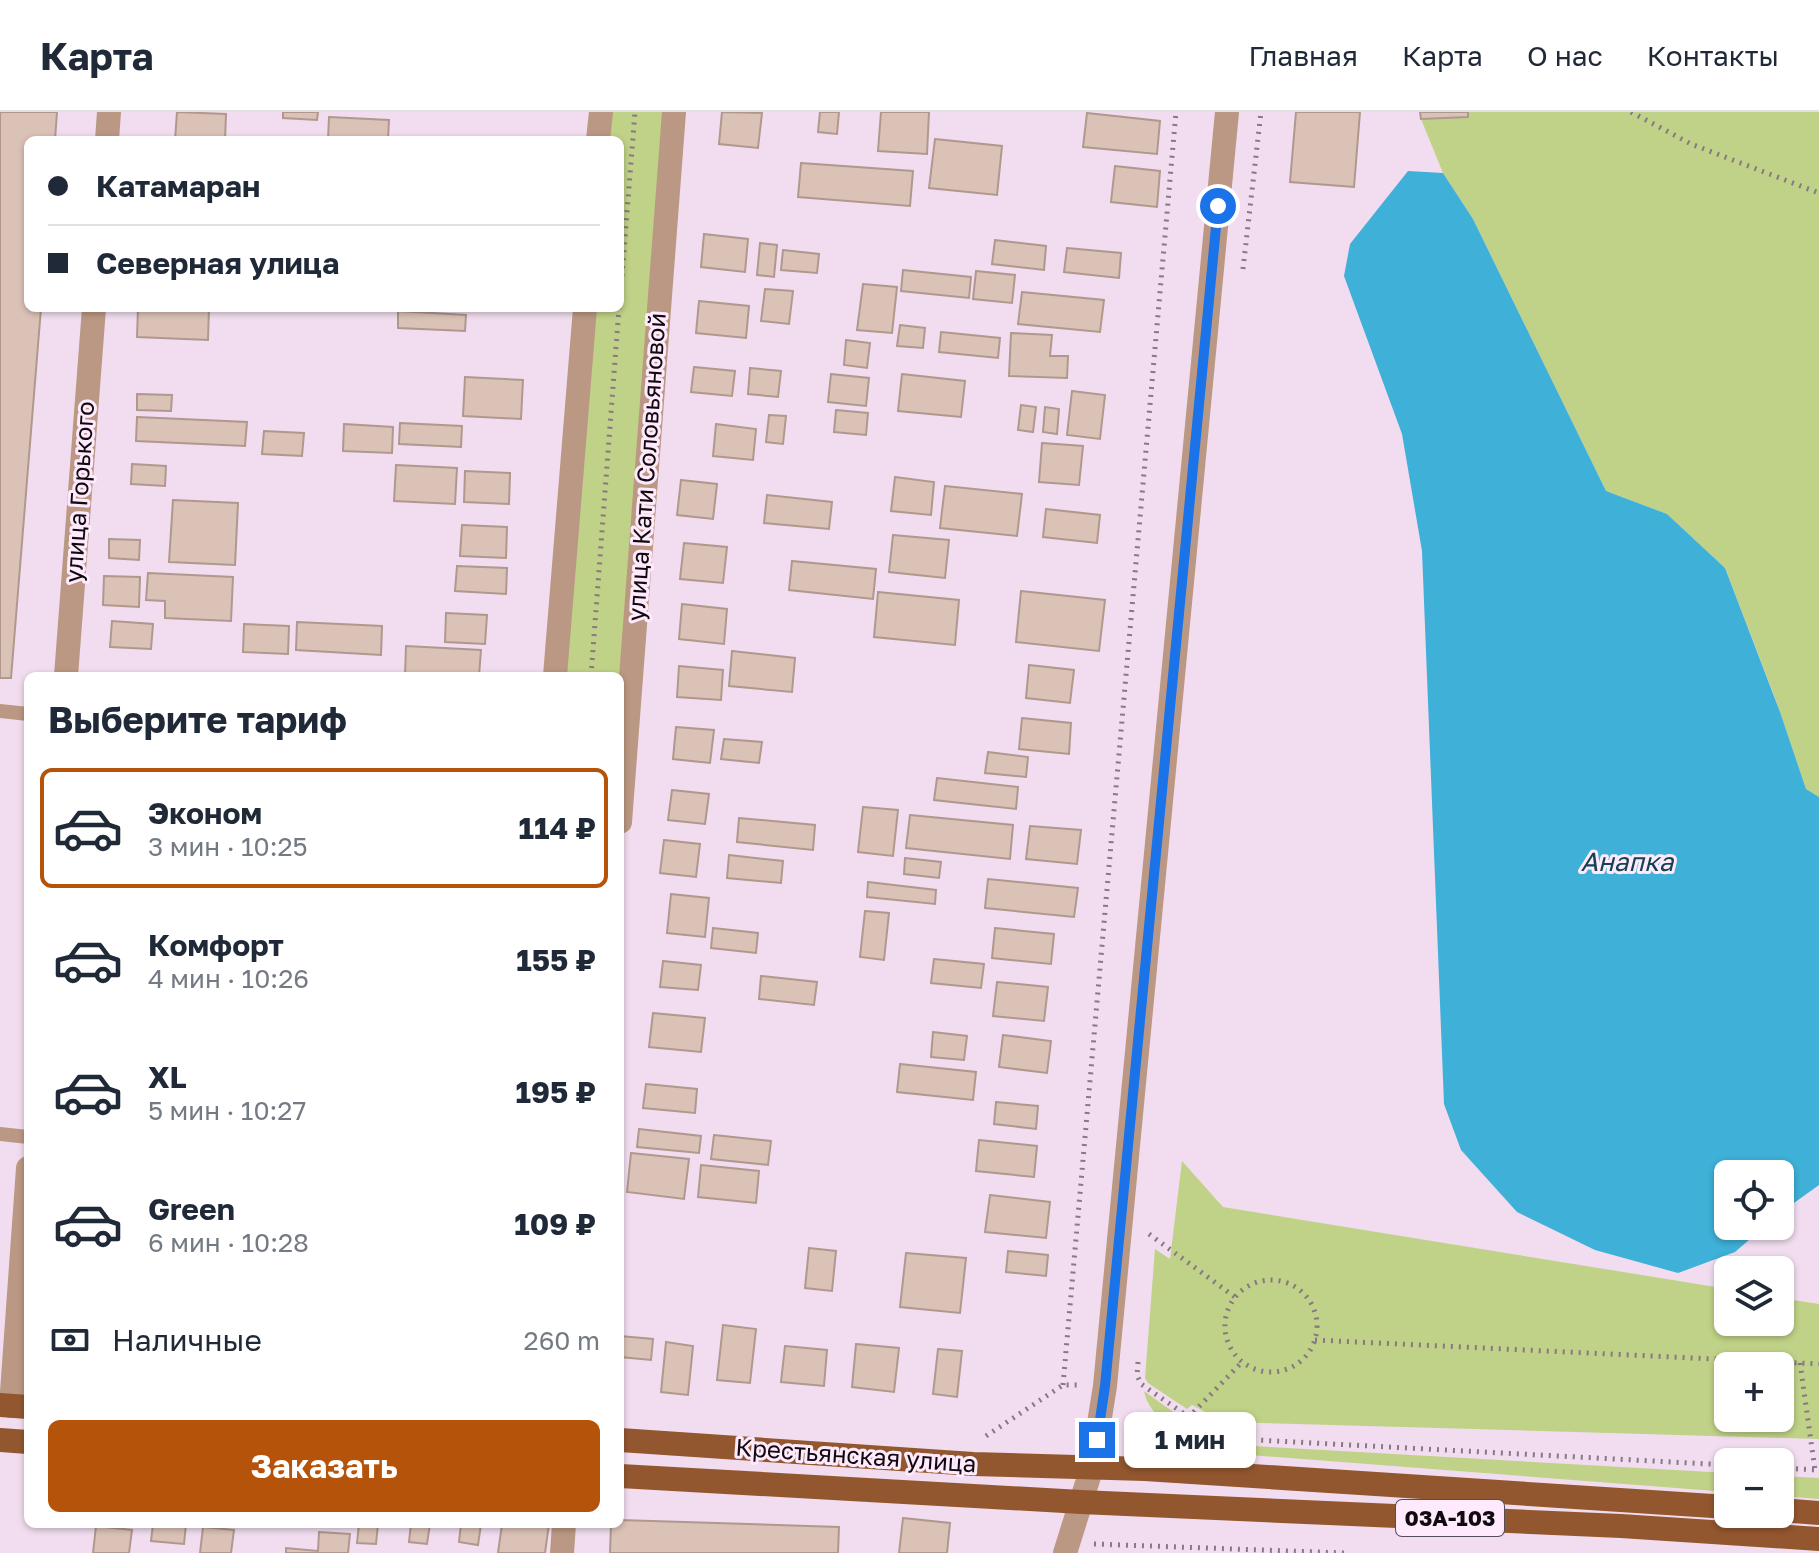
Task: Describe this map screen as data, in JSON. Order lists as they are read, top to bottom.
{
  "streets": {
    "main road": ["Крестьянская улица", "03А-103"],
    "street": ["улица Кати Соловьяновой", "улица Горького"]
  },
  "crossings": [
    ["Крестьянская улица", "03А-103"]
  ],
  "water": ["Анапка"],
  "page": {
    "header": "Карта",
    "nav": [
      "Главная",
      "Карта",
      "О нас",
      "Контакты"
    ],
    "banner": ["Катамаран", "Северная улица"],
    "heading": "Выберите тариф",
    "list": [
      {
        "name": "Эконом",
        "note": "3 мин · 10:25",
        "value": "114 ₽"
      },
      {
        "name": "Комфорт",
        "note": "4 мин · 10:26",
        "value": "155 ₽"
      },
      {
        "name": "XL",
        "note": "5 мин · 10:27",
        "value": "195 ₽"
      },
      {
        "name": "Green",
        "note": "6 мин · 10:28",
        "value": "109 ₽"
      }
    ],
    "map_buttons": ["+", "−"],
    "pay": ["Наличные", "260 m"],
    "buttons": "Заказать",
    "bubble": "1 мин"
  }
}
